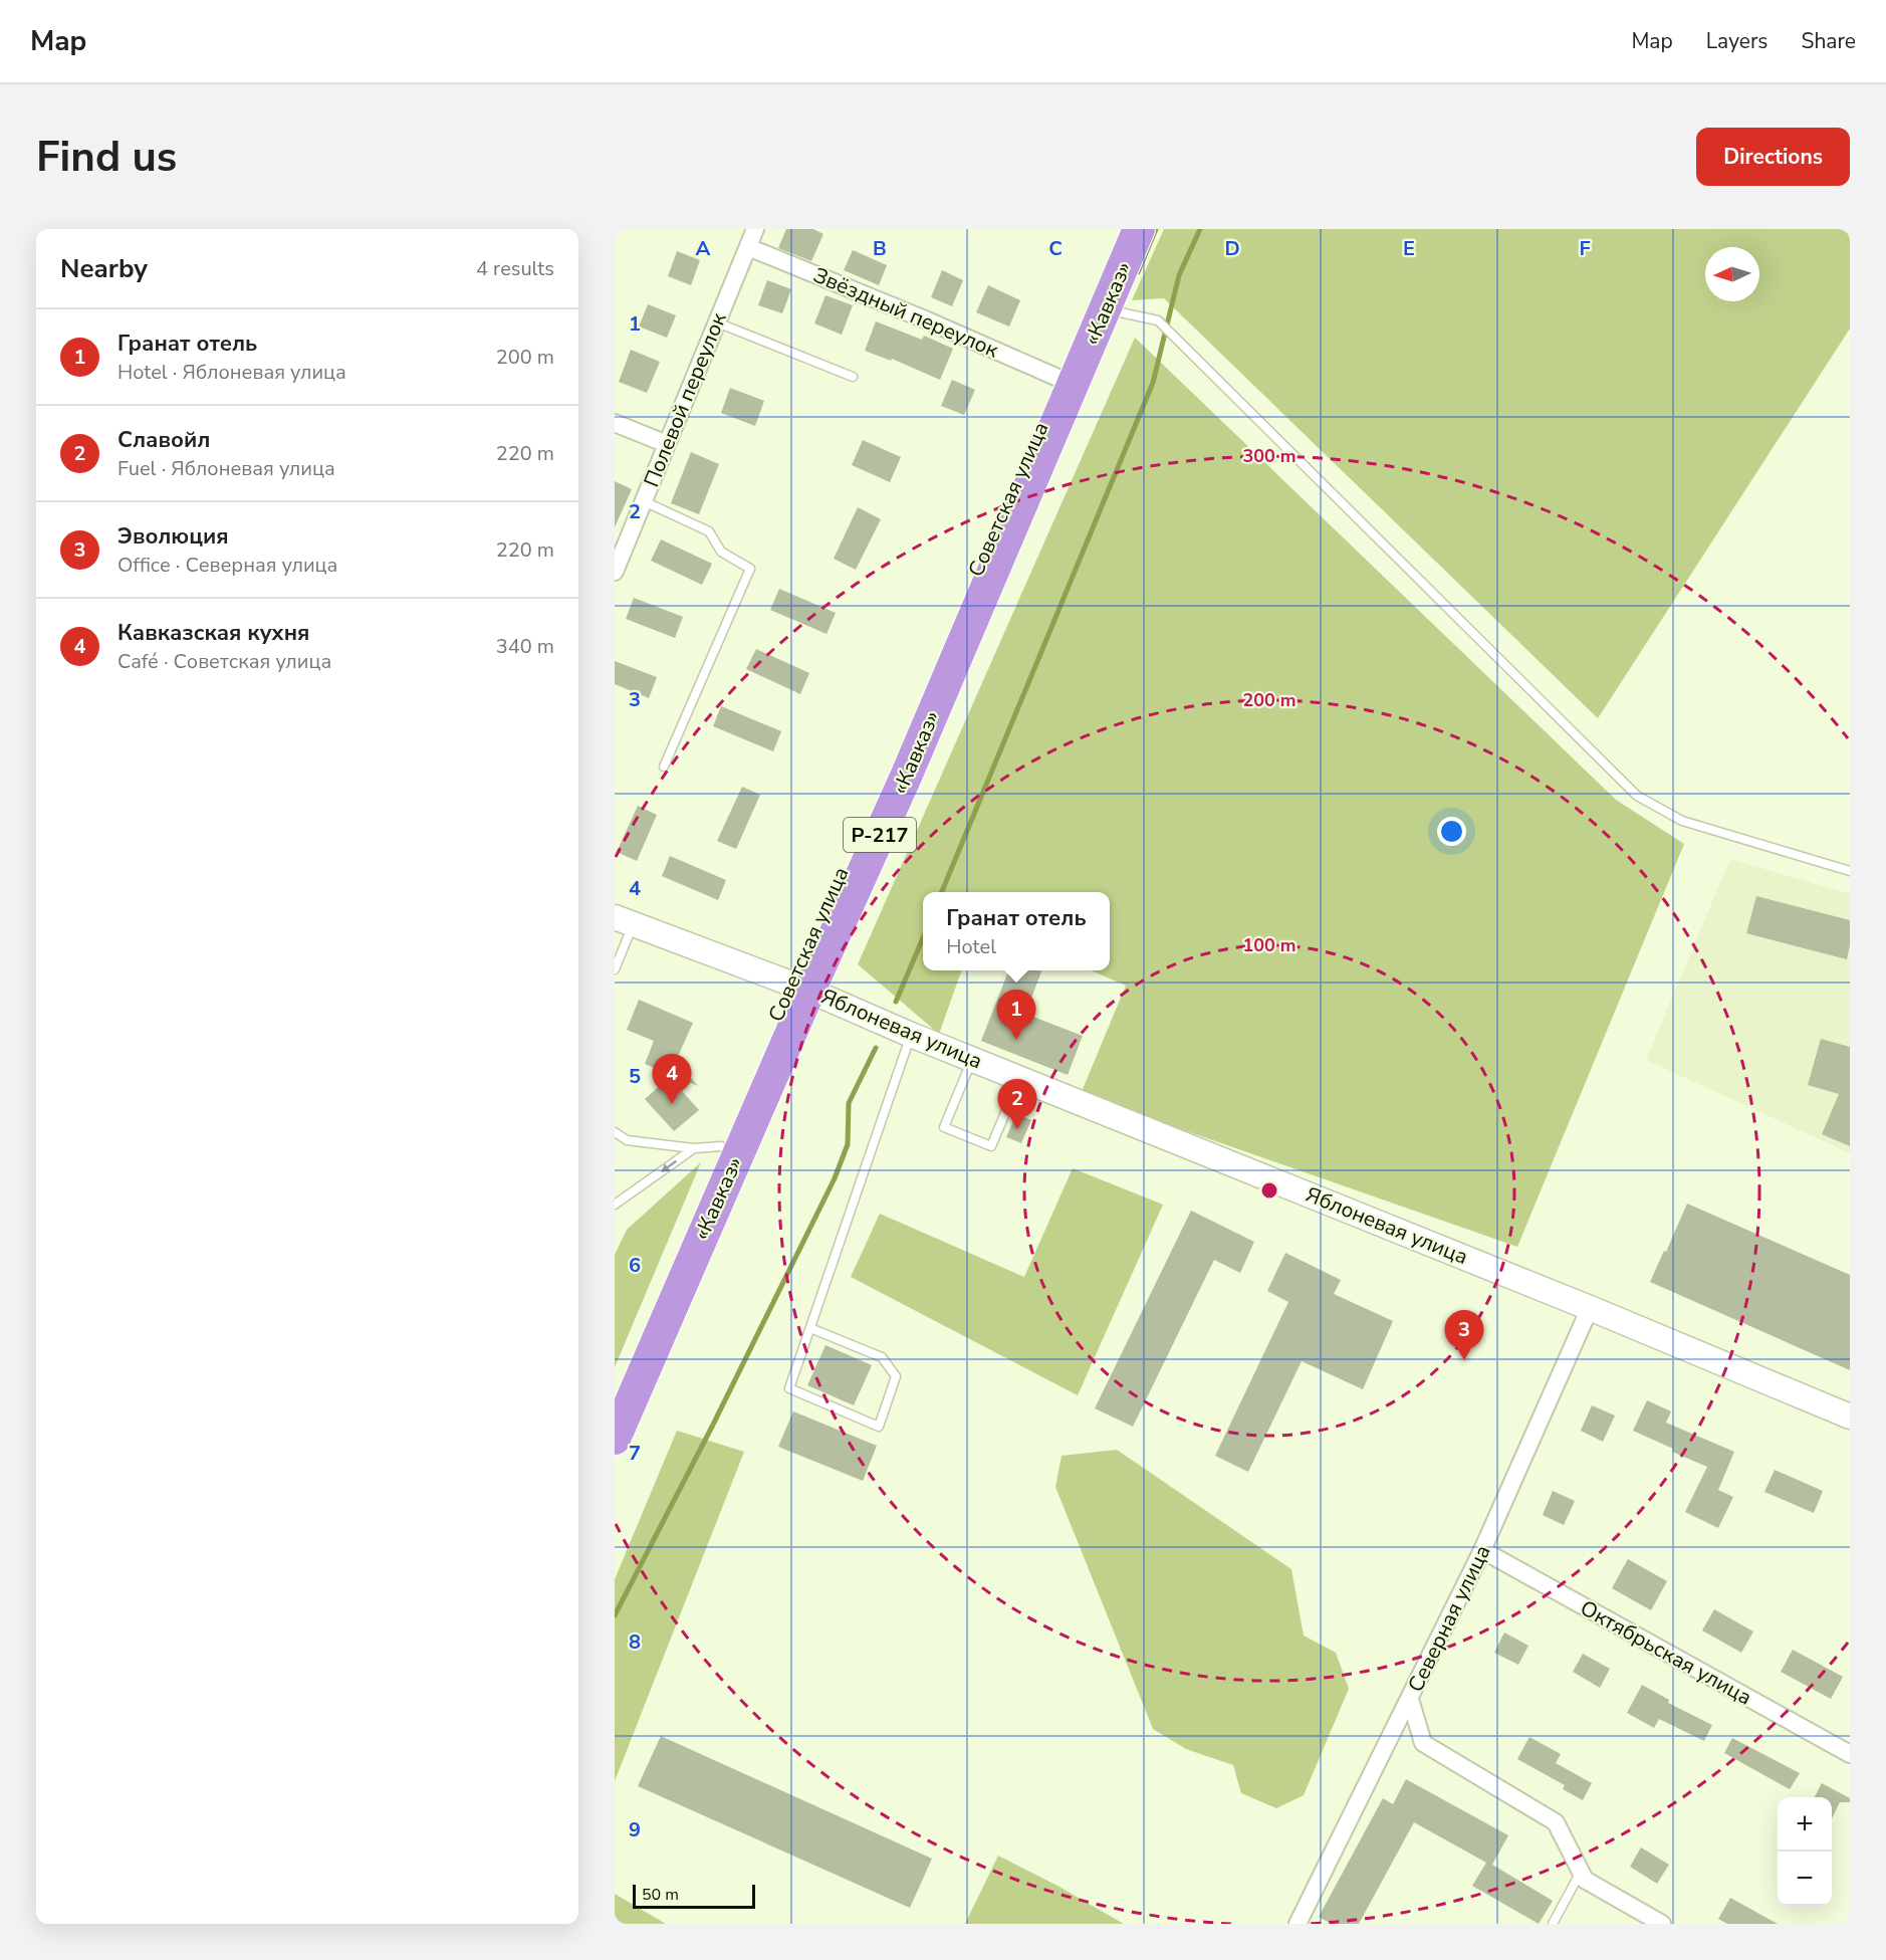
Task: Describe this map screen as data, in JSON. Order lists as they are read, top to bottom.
{
  "streets": {
    "highway": ["«Кавказ»", "Советская улица", "Р-217"],
    "street": [
      "Звёздный переулок",
      "Полевой переулок",
      "Яблоневая улица",
      "Северная улица",
      "Октябрьская улица"
    ]
  },
  "crossings": [
    ["«Кавказ»", "Советская улица"],
    ["«Кавказ»", "Яблоневая улица"],
    ["Звёздный переулок", "Полевой переулок"],
    ["Звёздный переулок", "Советская улица"],
    ["Советская улица", "Яблоневая улица"],
    ["Яблоневая улица", "Северная улица"],
    ["Северная улица", "Октябрьская улица"]
  ],
  "scale_bar": "50 m",
  "north": "left",
  "page": {
    "header": "Map",
    "nav": ["Map", "Layers", "Share"],
    "buttons": "Directions",
    "title": "Find us",
    "heading": ["Nearby", "4 results"],
    "list": [
      {
        "mark": "1",
        "name": "Гранат отель",
        "note": "Hotel · Яблоневая улица",
        "value": "200 m"
      },
      {
        "mark": "2",
        "name": "Славойл",
        "note": "Fuel · Яблоневая улица",
        "value": "220 m"
      },
      {
        "mark": "3",
        "name": "Эволюция",
        "note": "Office · Северная улица",
        "value": "220 m"
      },
      {
        "mark": "4",
        "name": "Кавказская кухня",
        "note": "Café · Советская улица",
        "value": "340 m"
      }
    ],
    "popup": ["Гранат отель", "Hotel"],
    "pins": [
      "1",
      "4",
      "2",
      "3"
    ],
    "map_buttons": ["+", "−"],
    "scale": "50 m"
  },
  "grid": {
    "columns": [
      "A",
      "B",
      "C",
      "D",
      "E",
      "F"
    ],
    "rows": [
      "1",
      "2",
      "3",
      "4",
      "5",
      "6",
      "7",
      "8",
      "9"
    ]
  },
  "rings": ["300 m", "200 m", "100 m"]
}
